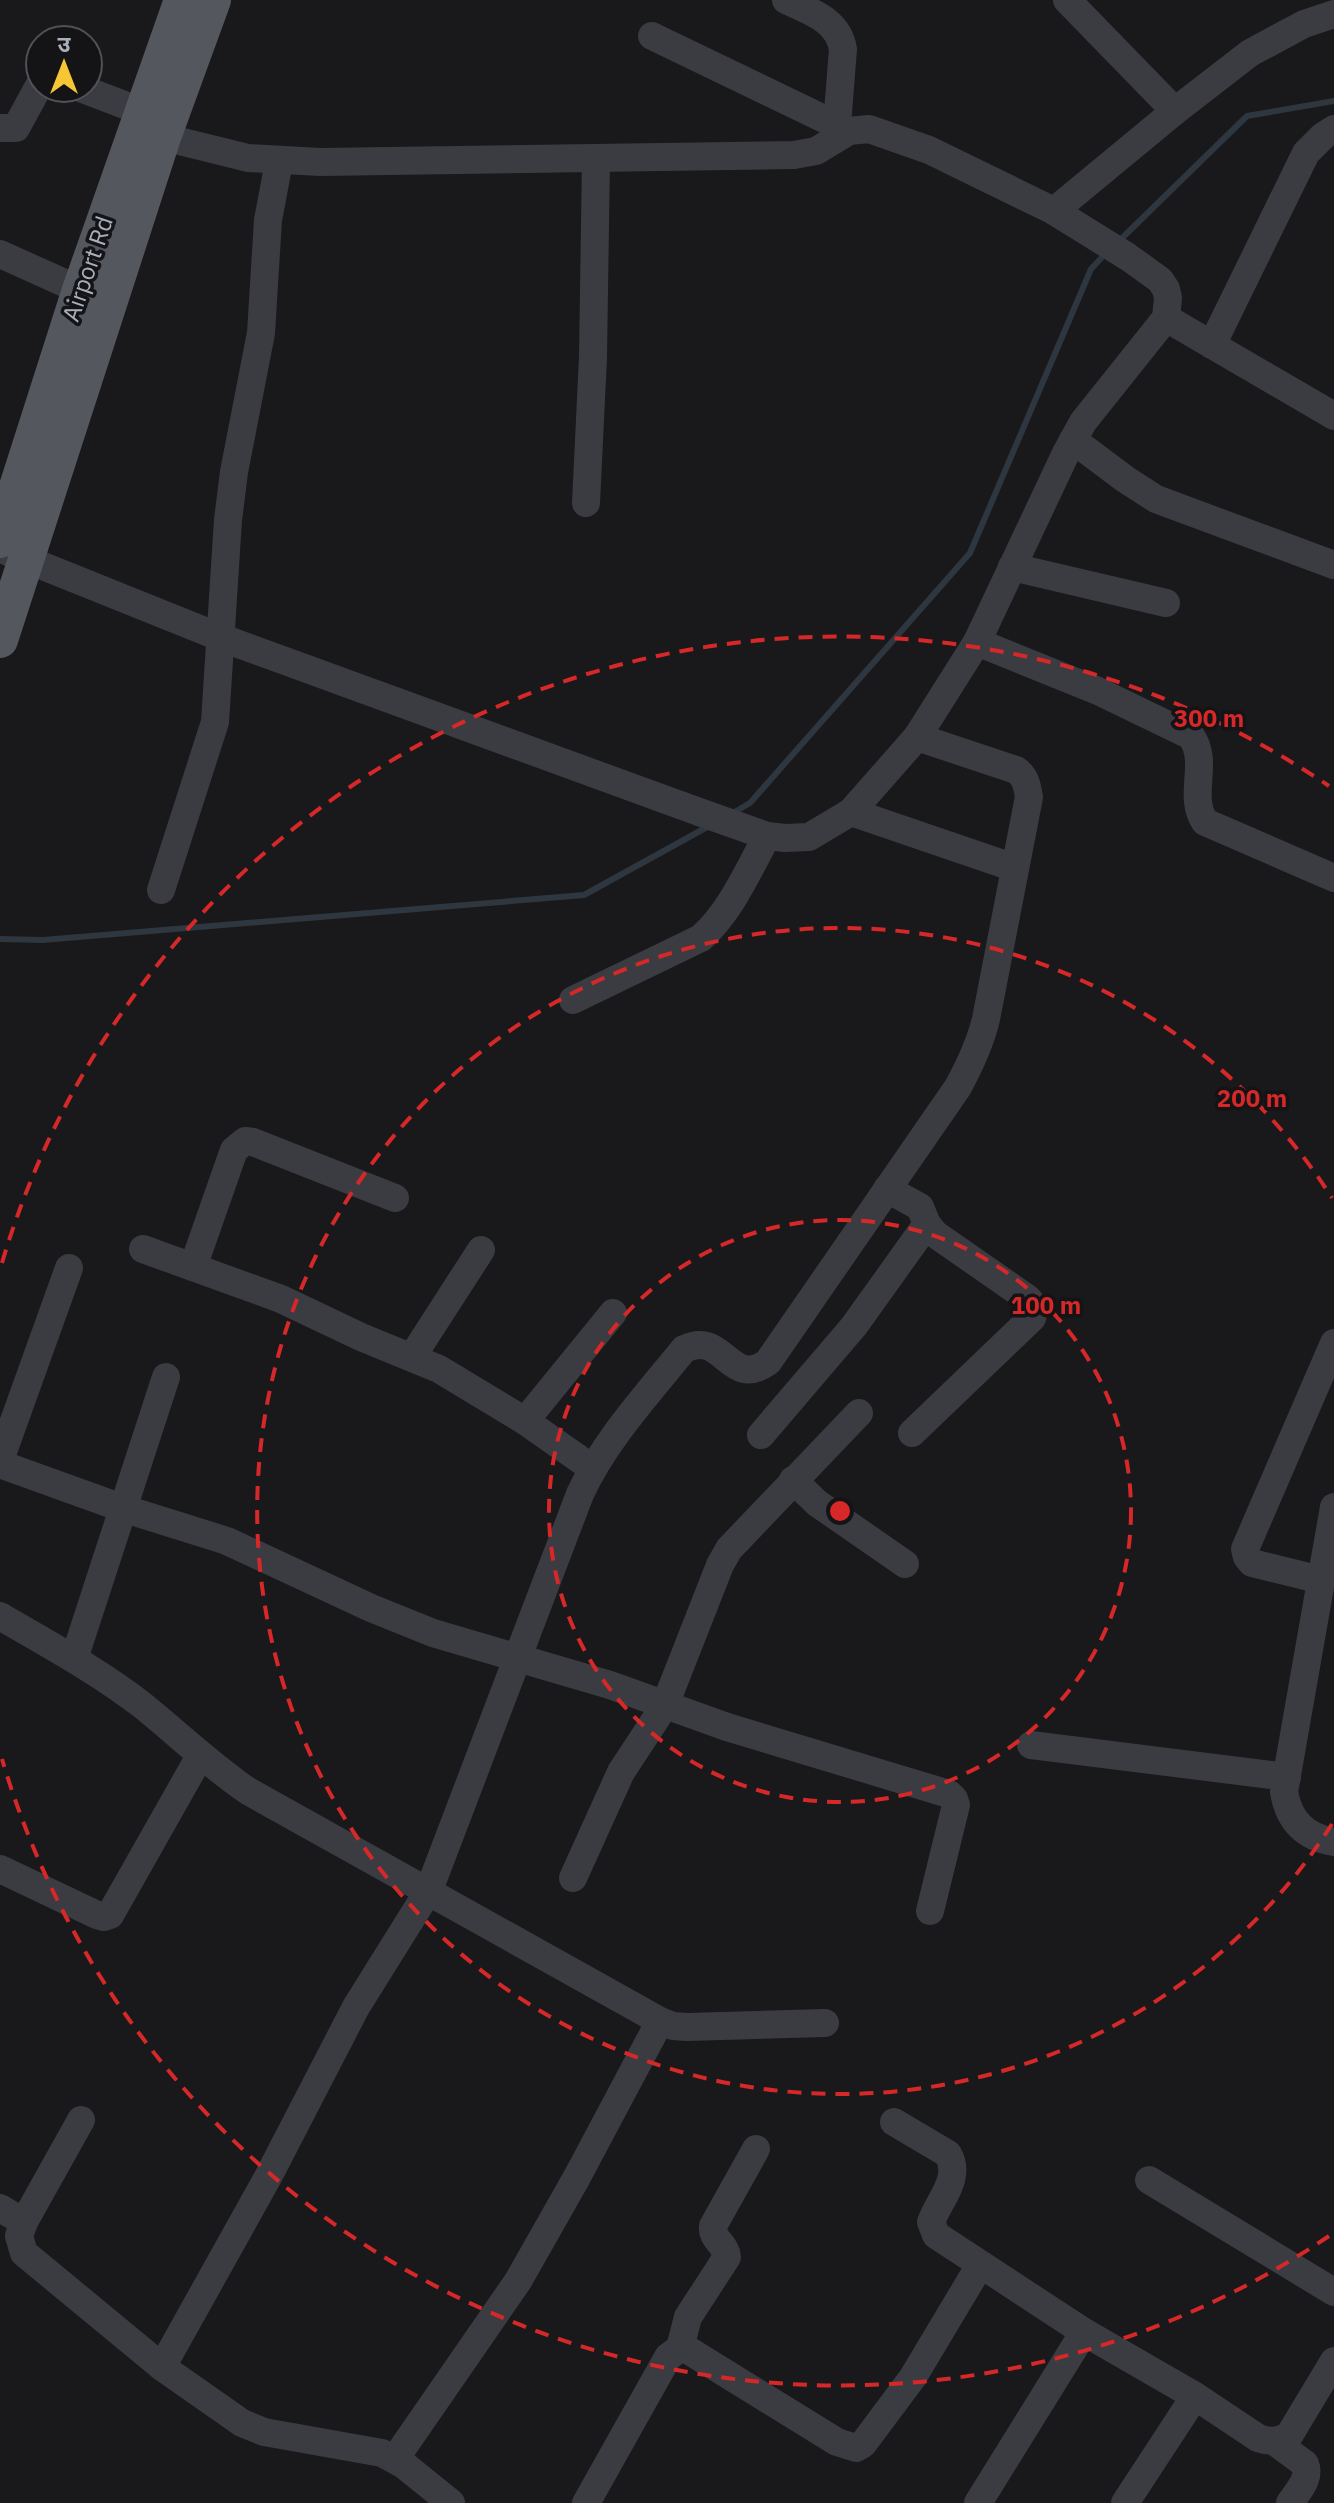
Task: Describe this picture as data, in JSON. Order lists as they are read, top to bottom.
{
  "streets": {
    "main road": ["Airport Rd"]
  },
  "north": "top",
  "rings": ["300 m", "200 m", "100 m"]
}
